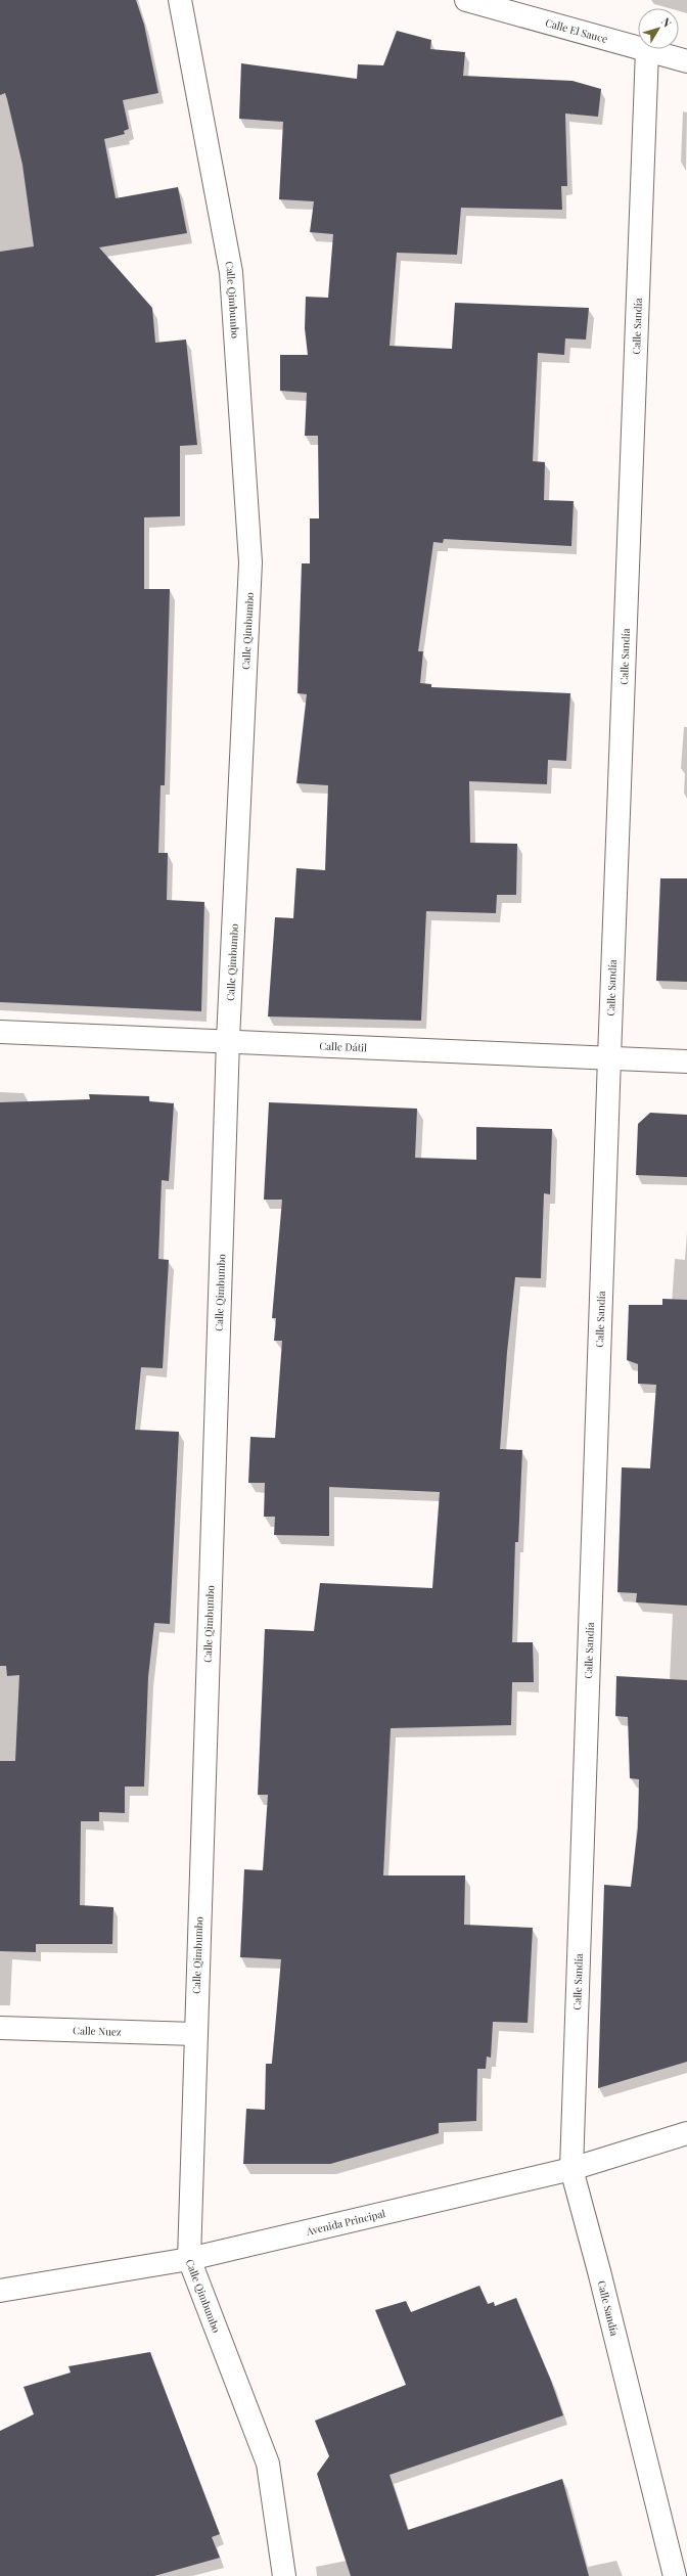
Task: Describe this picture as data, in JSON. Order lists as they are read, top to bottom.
{
  "streets": {
    "street": [
      "Calle El Sauce",
      "Calle Qimbumbo",
      "Calle Sandía",
      "Calle Dátil",
      "Calle Nuez",
      "Avenida Principal"
    ]
  },
  "crossings": [
    ["Calle El Sauce", "Calle Sandía"],
    ["Calle Qimbumbo", "Calle Dátil"],
    ["Calle Qimbumbo", "Calle Nuez"],
    ["Calle Qimbumbo", "Avenida Principal"],
    ["Calle Sandía", "Calle Dátil"],
    ["Calle Sandía", "Avenida Principal"]
  ],
  "north": "top right"
}
